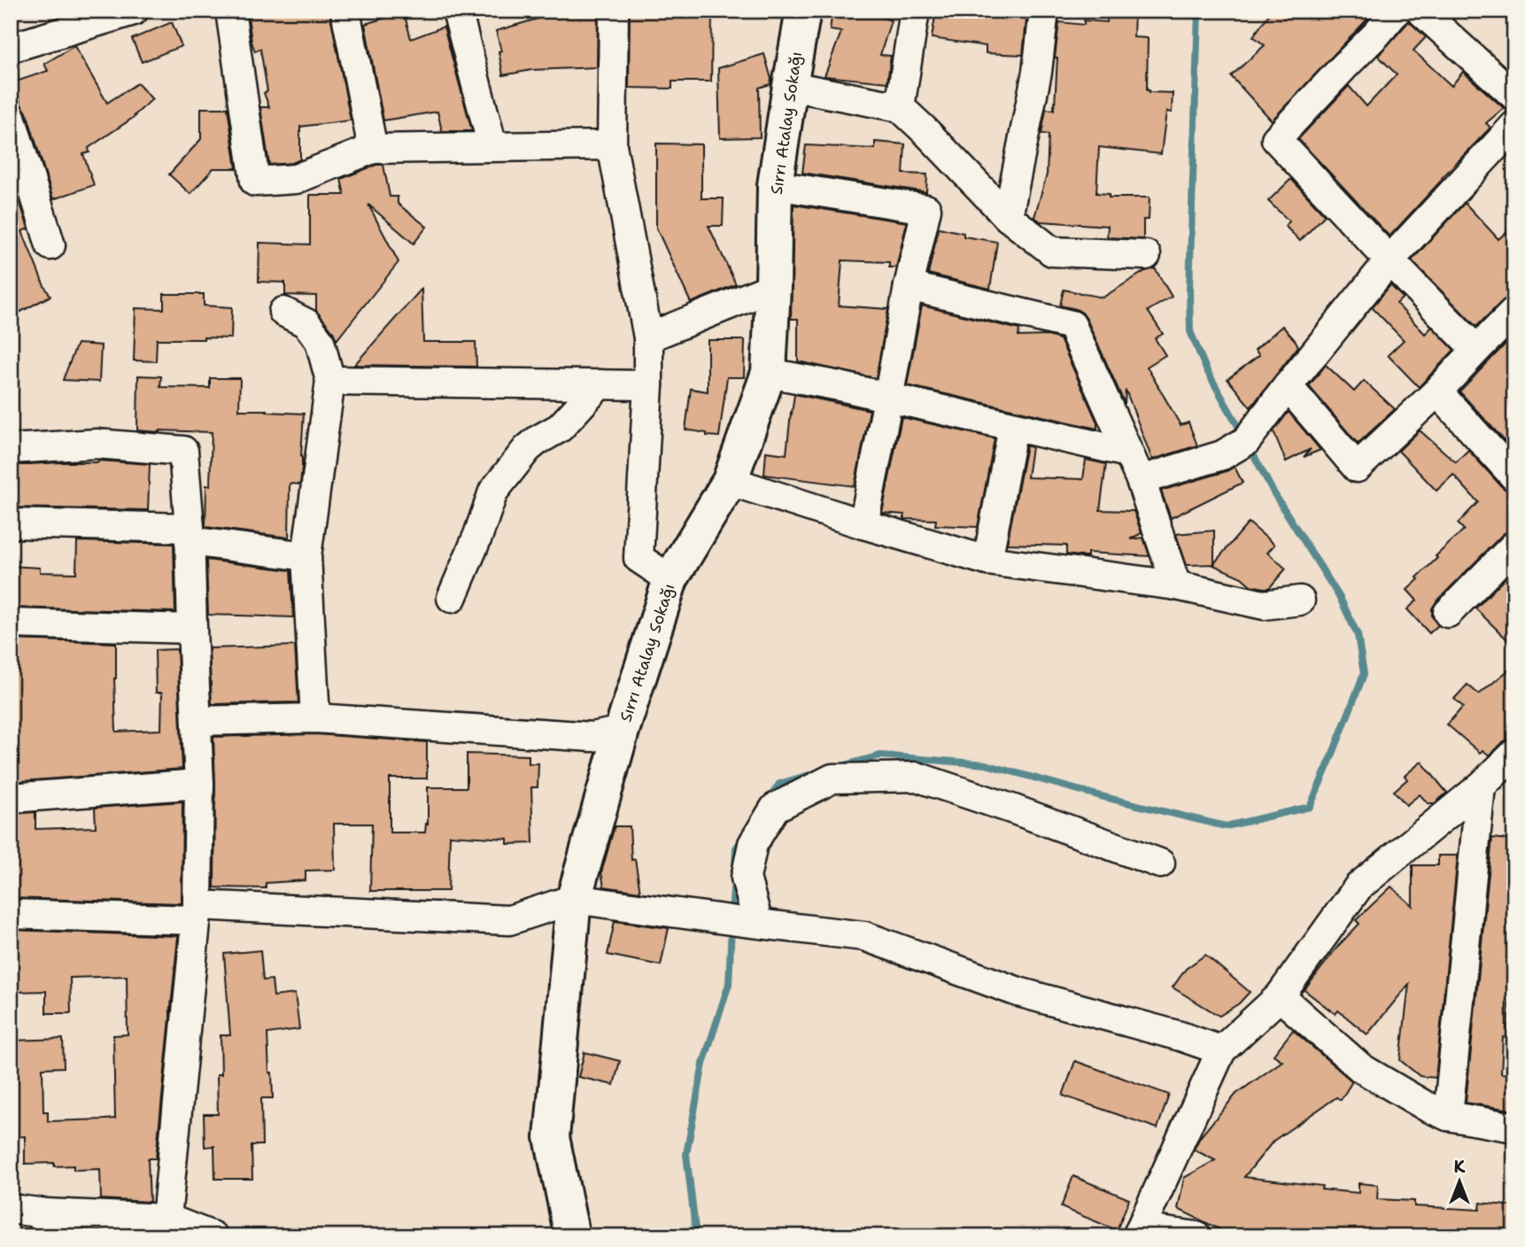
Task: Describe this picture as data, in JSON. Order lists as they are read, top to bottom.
{
  "streets": {
    "main road": ["Sırrı Atalay Sokağı"]
  },
  "north": "top"
}
